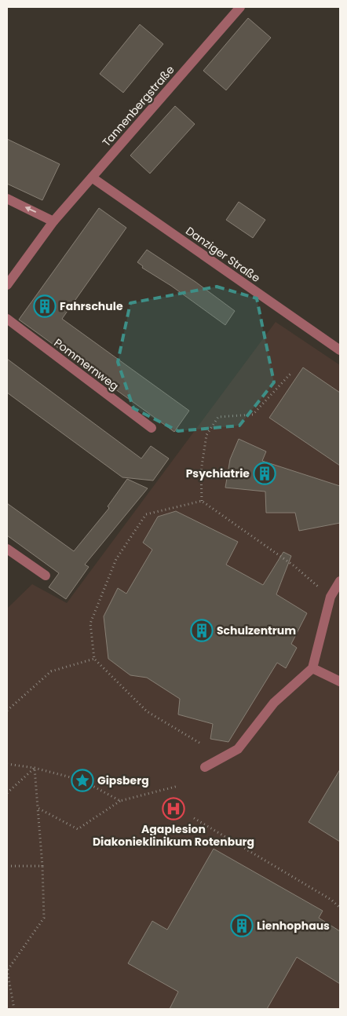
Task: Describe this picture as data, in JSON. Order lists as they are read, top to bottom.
{
  "streets": {
    "street": ["Tannenbergstraße", "Danziger Straße", "Pommernweg"]
  },
  "crossings": [
    ["Tannenbergstraße", "Danziger Straße"]
  ],
  "places": {
    "building": [
      "Fahrschule",
      "Psychiatrie",
      "Schulzentrum",
      "Lienhophaus"
    ],
    "place": ["Gipsberg"],
    "hospital": ["Agaplesion Diakonieklinikum Rotenburg"]
  }
}
